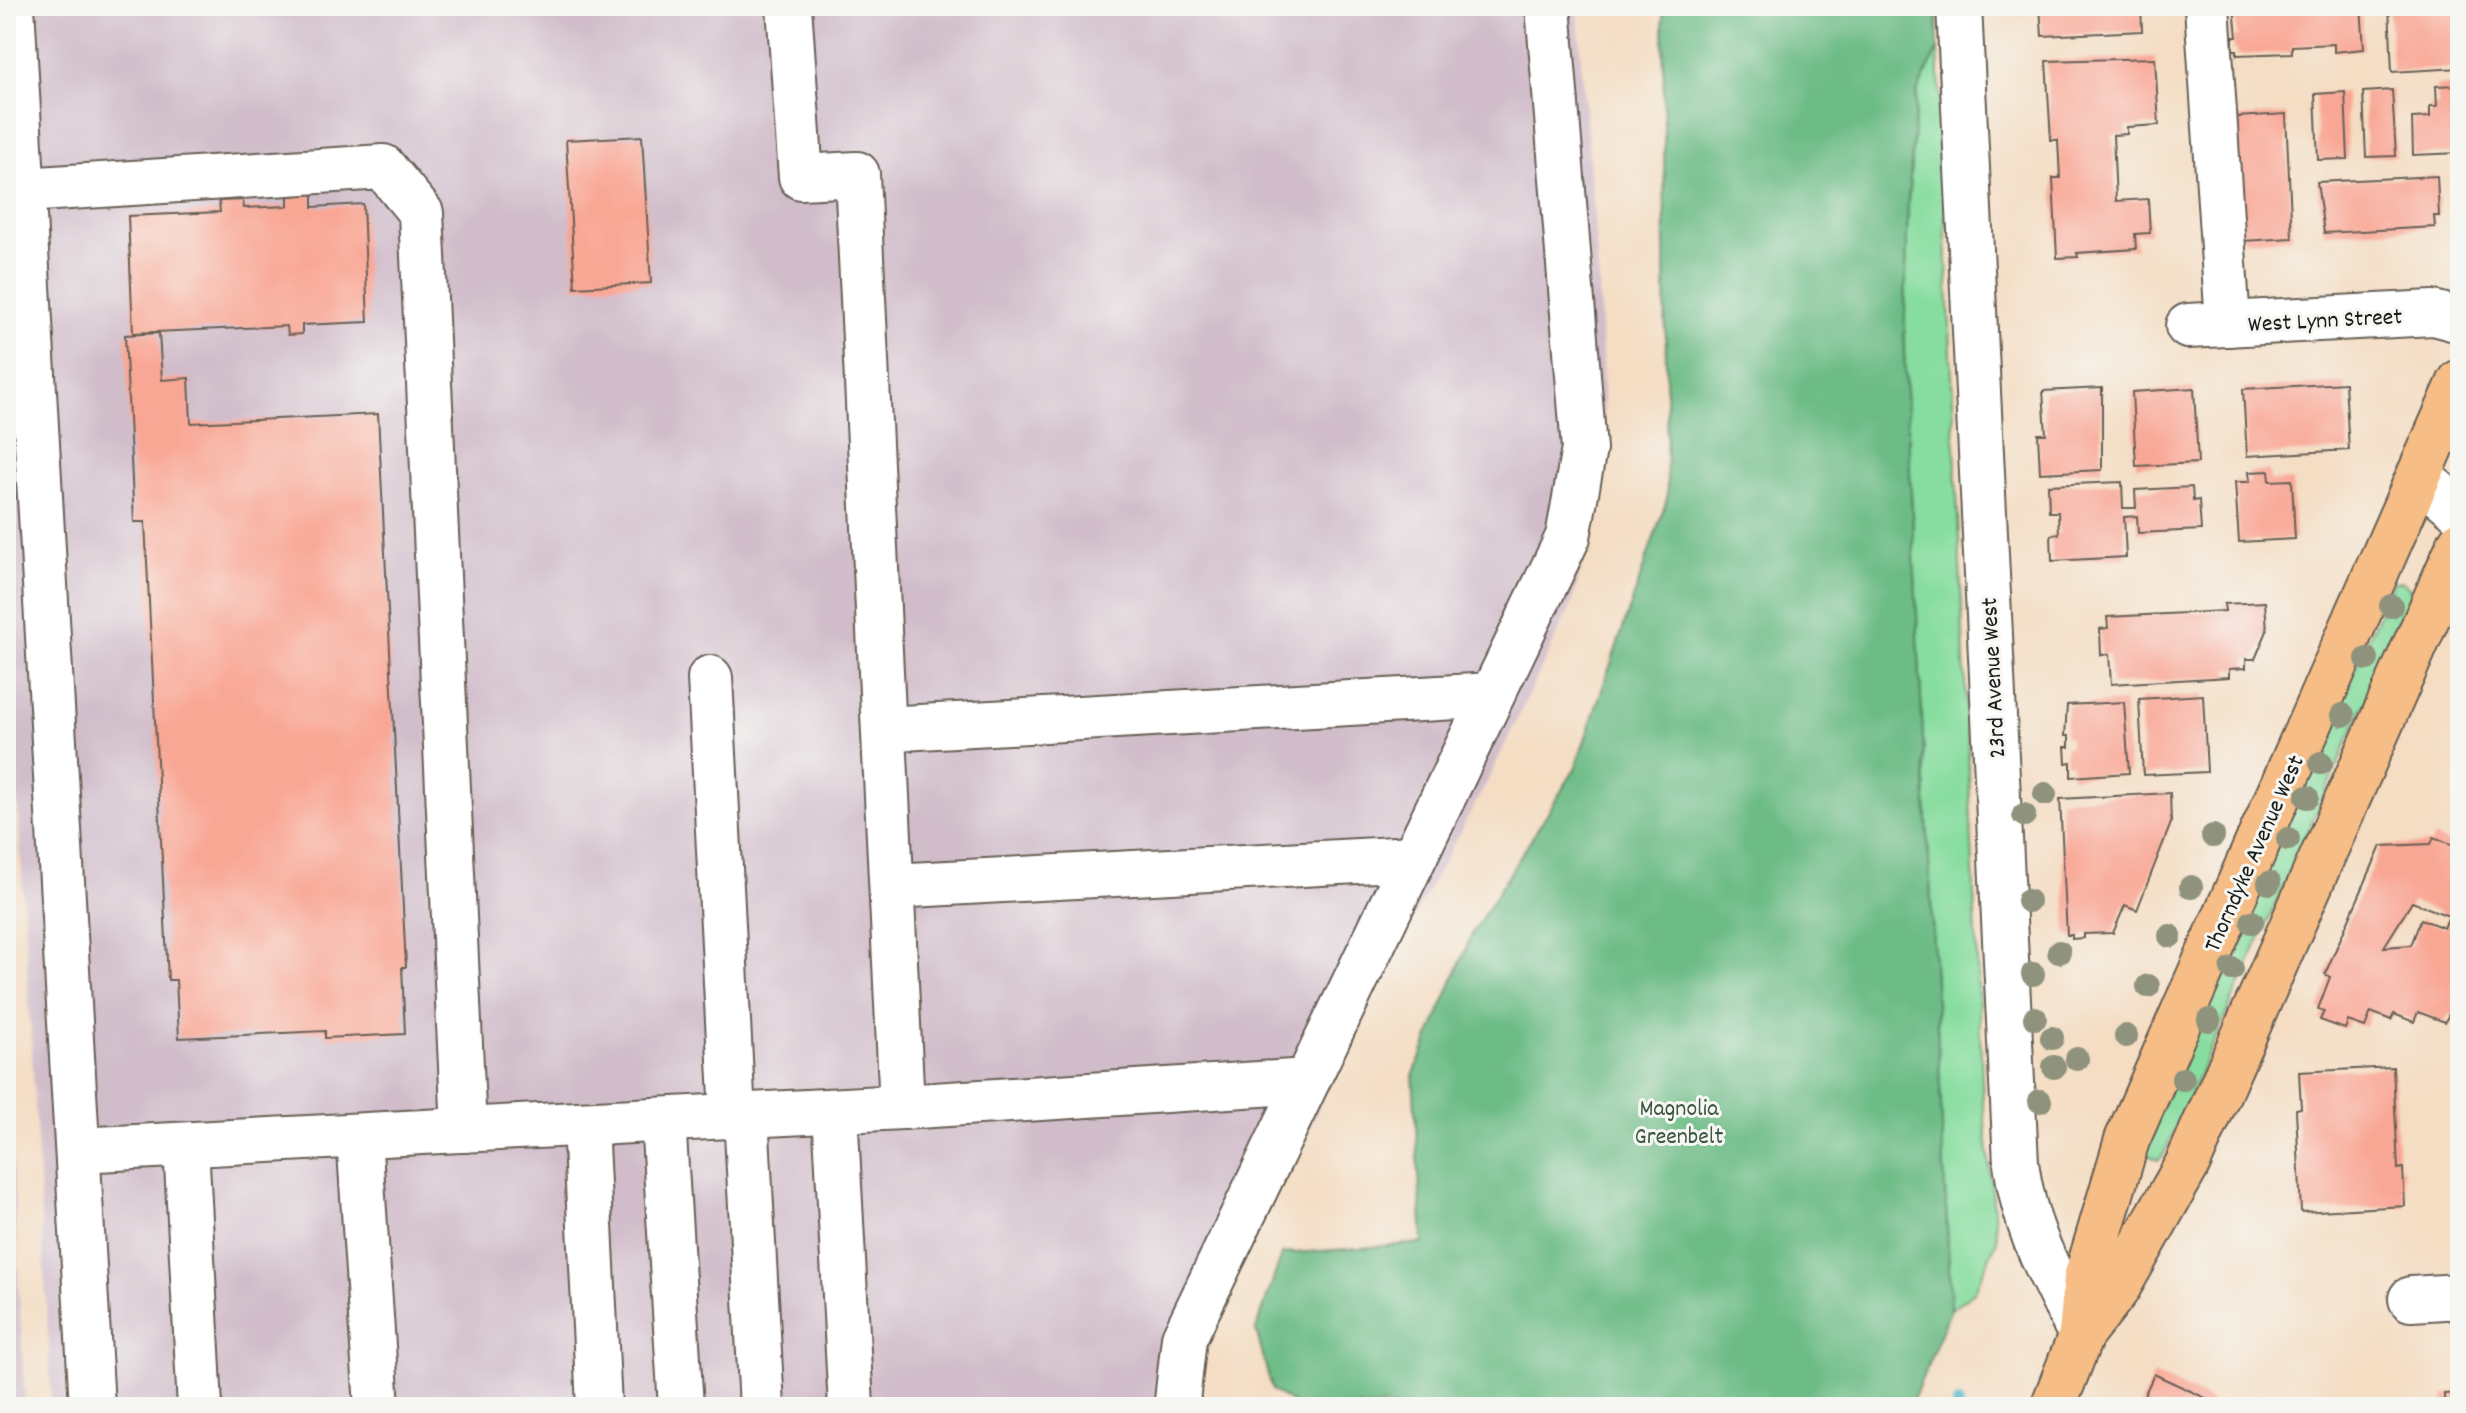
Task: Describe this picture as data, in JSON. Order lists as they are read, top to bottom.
{
  "streets": {
    "main road": ["Thorndyke Avenue West"],
    "street": ["West Lynn Street", "23rd Avenue West"]
  },
  "crossings": [
    ["23rd Avenue West", "Thorndyke Avenue West"]
  ],
  "parks": ["Magnolia Greenbelt"]
}
